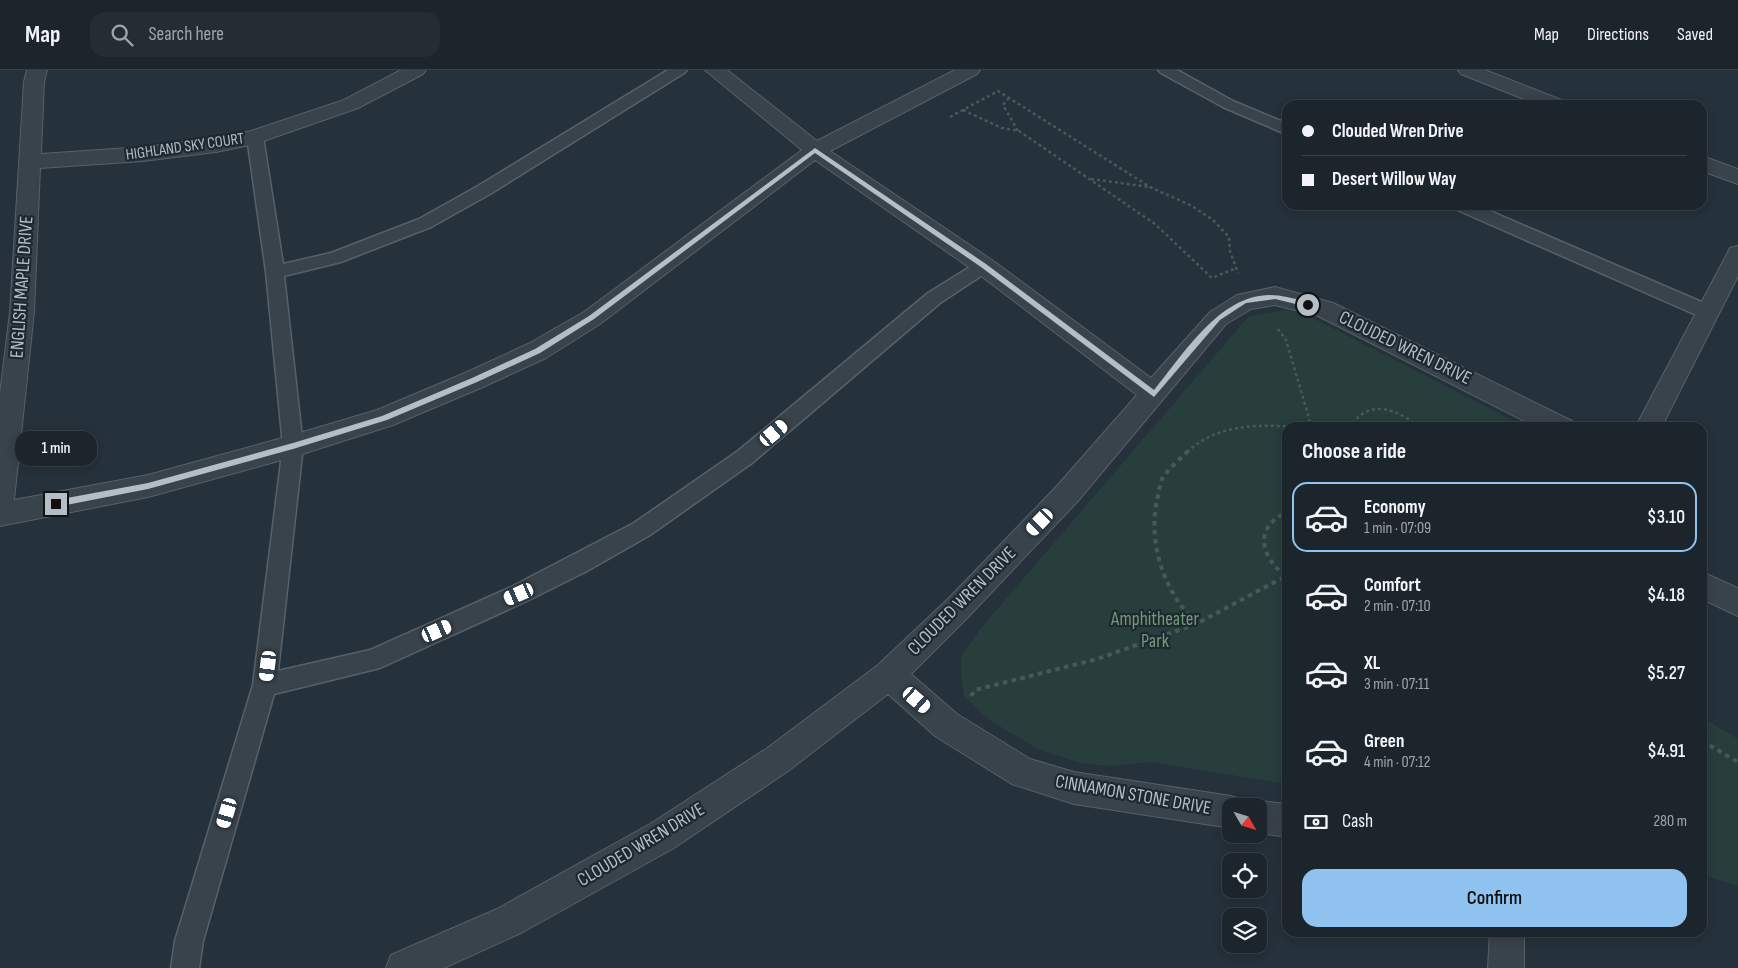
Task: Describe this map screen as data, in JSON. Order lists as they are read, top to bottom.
{
  "streets": {
    "street": [
      "HIGHLAND SKY COURT",
      "ENGLISH MAPLE DRIVE",
      "CLOUDED WREN DRIVE",
      "CINNAMON STONE DRIVE"
    ]
  },
  "crossings": [
    ["HIGHLAND SKY COURT", "ENGLISH MAPLE DRIVE"],
    ["CLOUDED WREN DRIVE", "CINNAMON STONE DRIVE"]
  ],
  "parks": ["Amphitheater Park"],
  "north": "bottom right",
  "page": {
    "header": "Map",
    "search": "Search here",
    "nav": ["Map", "Directions", "Saved"],
    "banner": ["Clouded Wren Drive", "Desert Willow Way"],
    "heading": "Choose a ride",
    "bubble": "1 min",
    "list": [
      {
        "name": "Economy",
        "note": "1 min · 07:09",
        "value": "$3.10"
      },
      {
        "name": "Comfort",
        "note": "2 min · 07:10",
        "value": "$4.18"
      },
      {
        "name": "XL",
        "note": "3 min · 07:11",
        "value": "$5.27"
      },
      {
        "name": "Green",
        "note": "4 min · 07:12",
        "value": "$4.91"
      }
    ],
    "pay": ["Cash", "280 m"],
    "buttons": "Confirm"
  }
}
